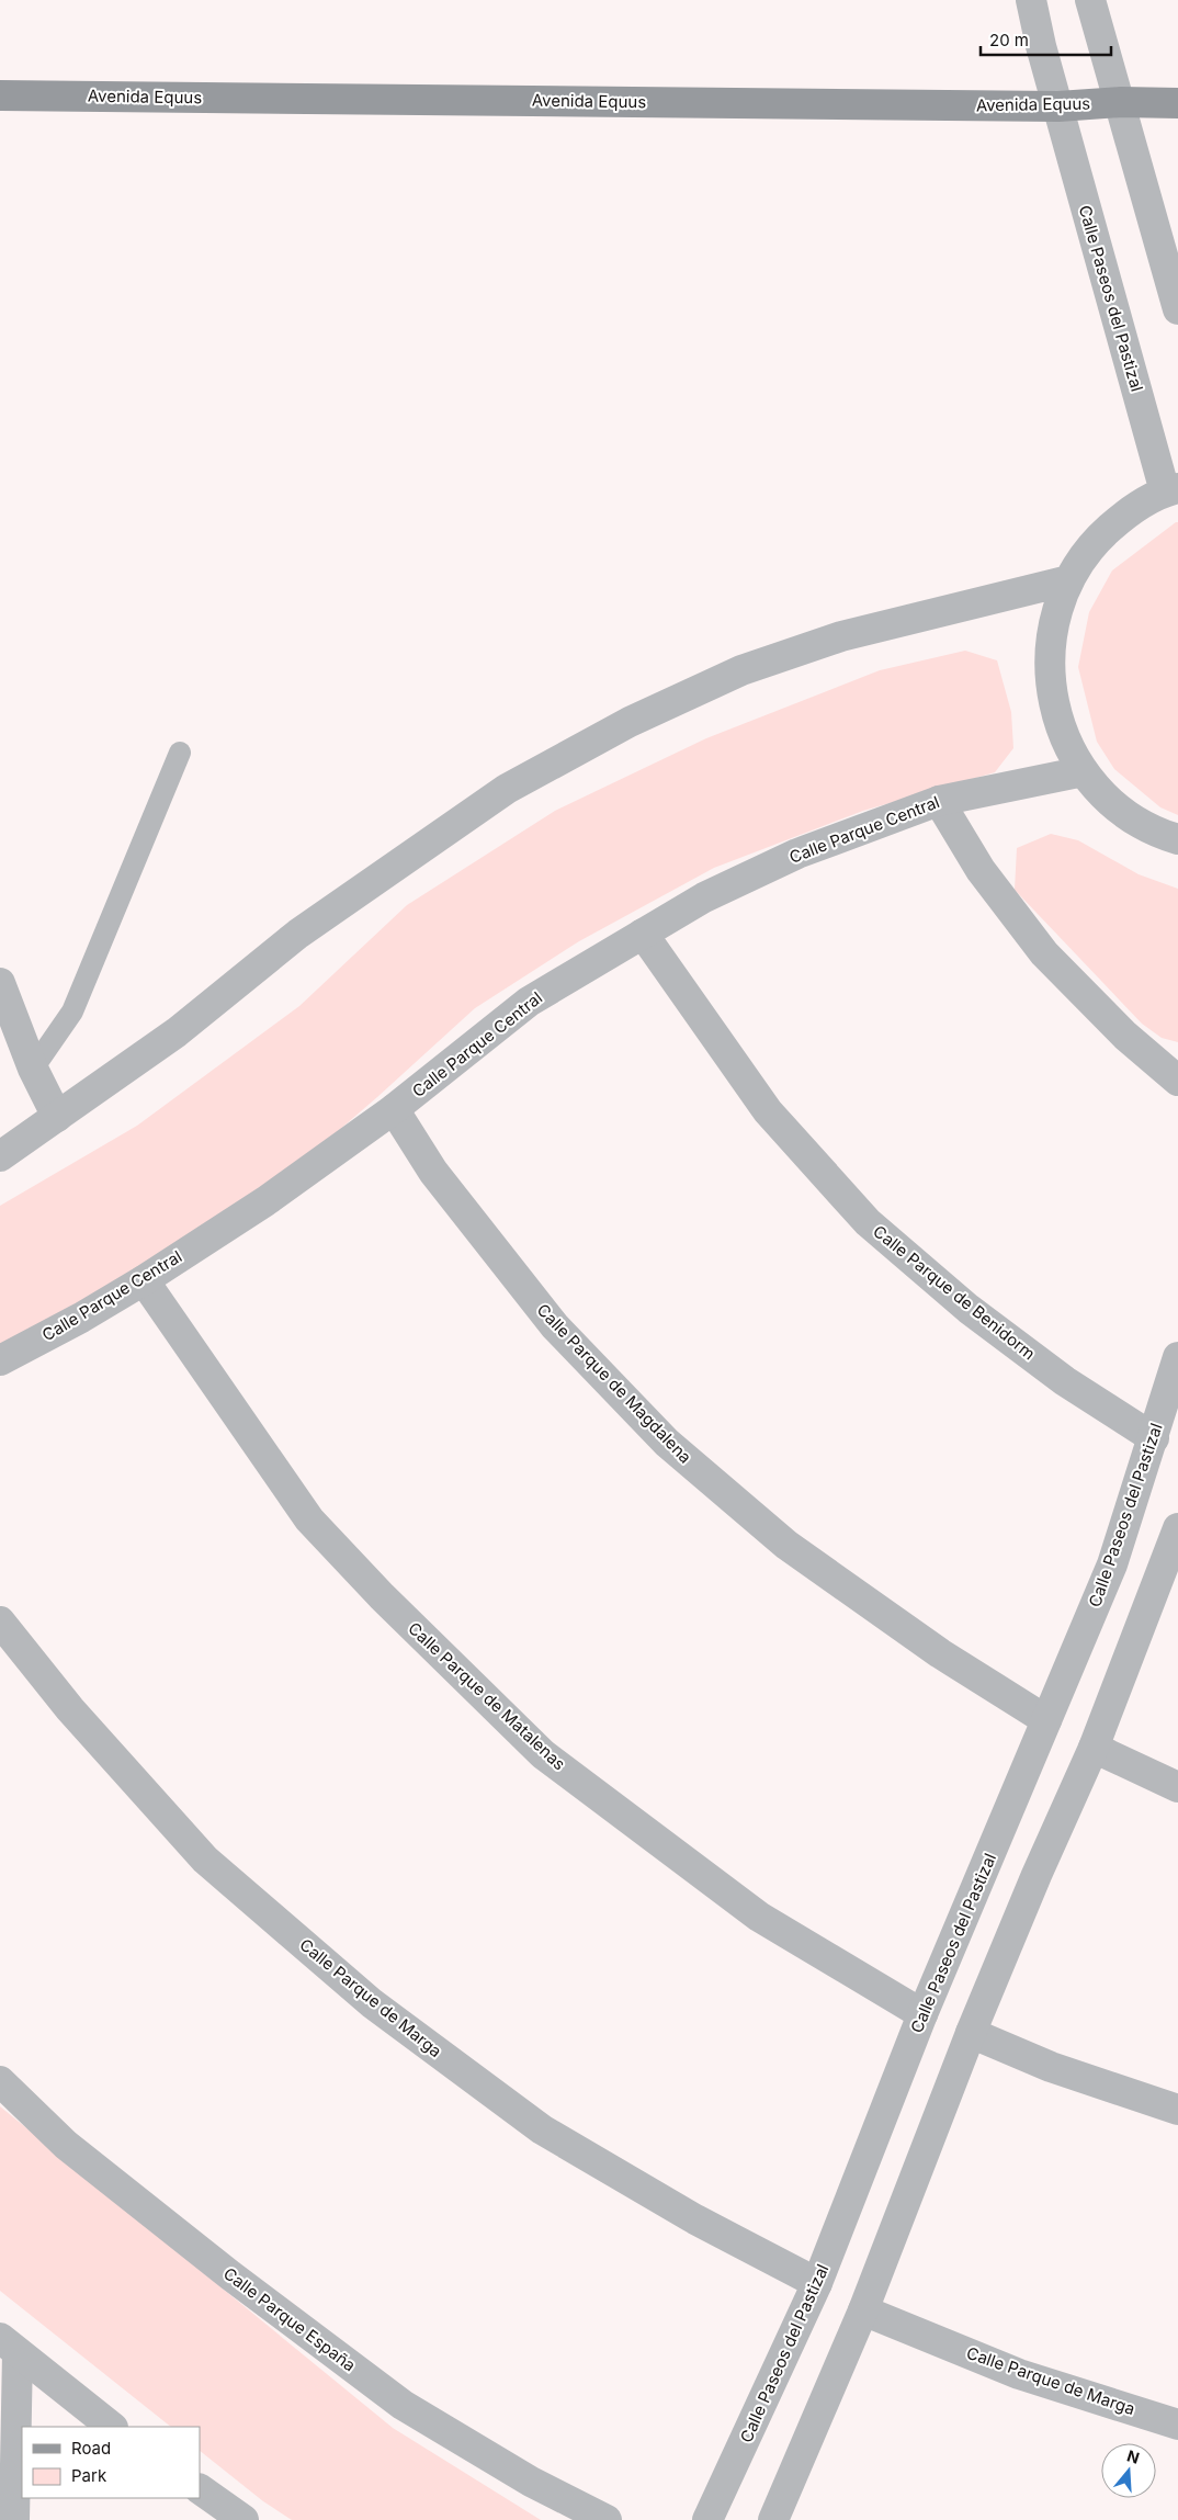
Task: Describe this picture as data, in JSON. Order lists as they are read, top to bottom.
{
  "streets": {
    "main road": ["Avenida Equus"],
    "street": [
      "Calle Paseos del Pastizal",
      "Calle Parque Central",
      "Calle Parque de Benidorm",
      "Calle Parque de Magdalena",
      "Calle Parque de Matalenas",
      "Calle Parque de Marga",
      "Calle Parque España"
    ]
  },
  "crossings": [
    ["Avenida Equus", "Calle Paseos del Pastizal"],
    ["Calle Paseos del Pastizal", "Calle Parque de Benidorm"],
    ["Calle Paseos del Pastizal", "Calle Parque de Magdalena"],
    ["Calle Paseos del Pastizal", "Calle Parque de Matalenas"],
    ["Calle Paseos del Pastizal", "Calle Parque de Marga"],
    ["Calle Parque Central", "Calle Parque de Benidorm"],
    ["Calle Parque Central", "Calle Parque de Magdalena"],
    ["Calle Parque Central", "Calle Parque de Matalenas"]
  ],
  "legend": ["Road", "Park"],
  "scale_bar": "20 m",
  "north": "top"
}
